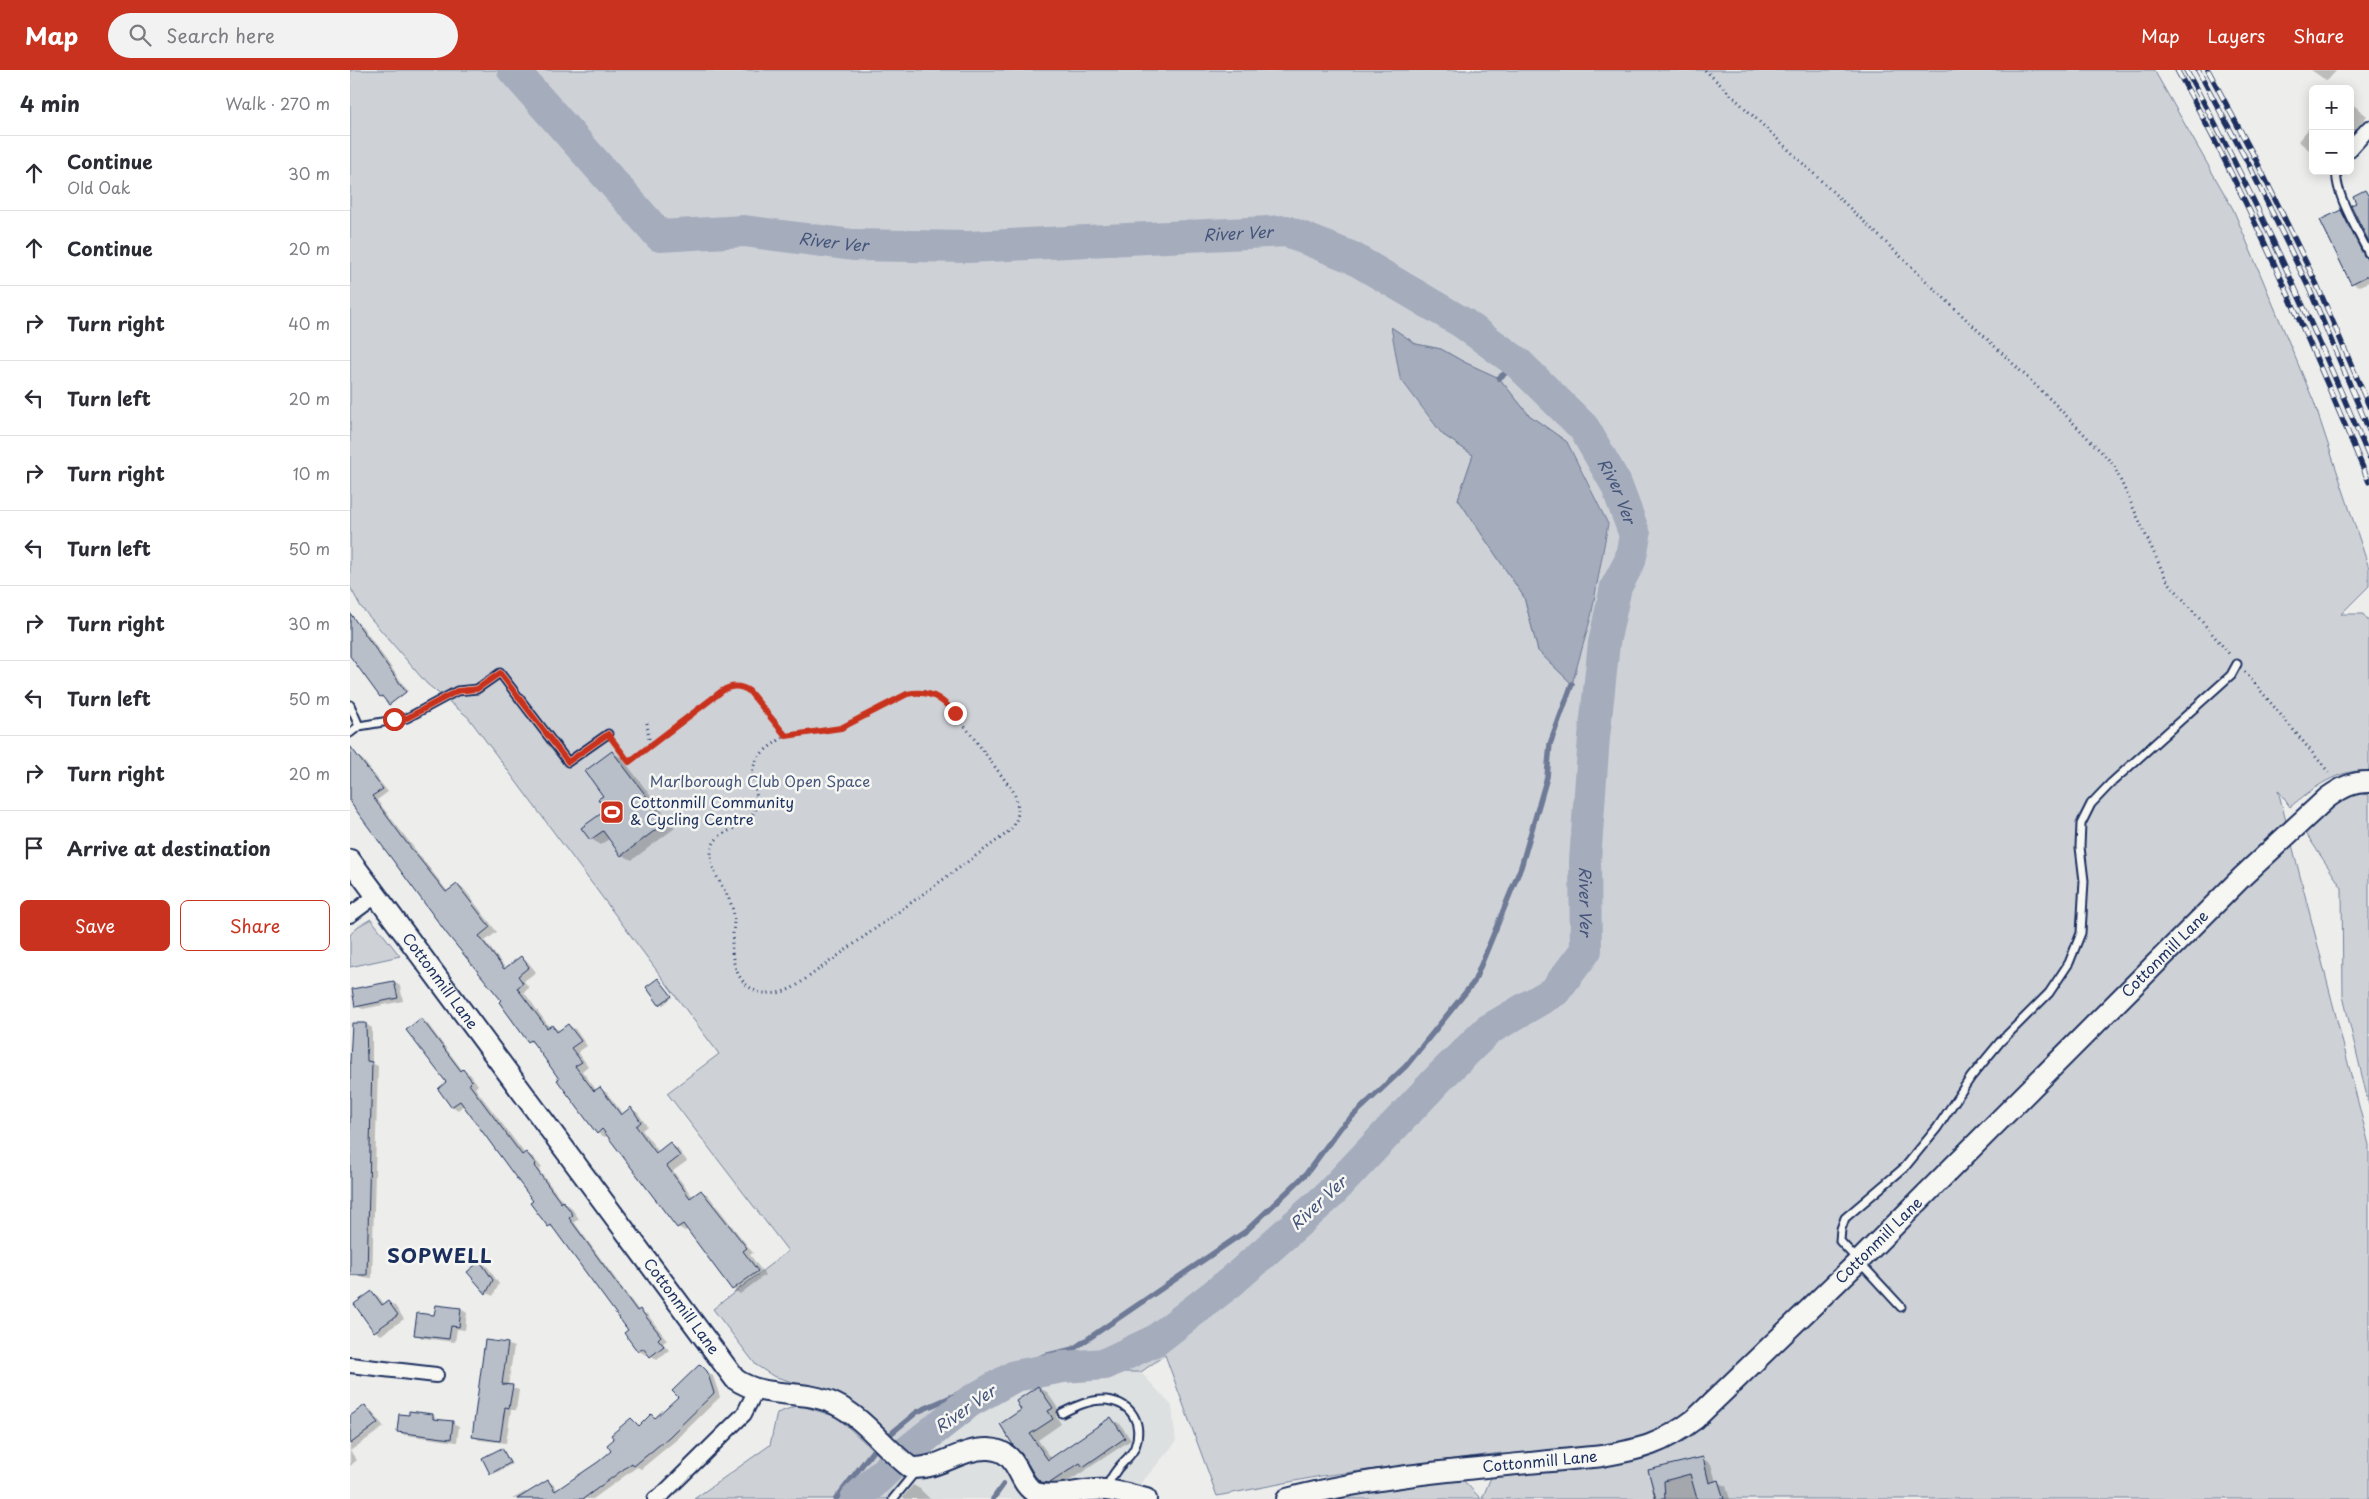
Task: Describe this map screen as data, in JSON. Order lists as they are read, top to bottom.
{
  "streets": {
    "street": ["Cottonmill Lane"]
  },
  "districts": ["SOPWELL"],
  "water": ["River Ver"],
  "parks": ["Marlborough Club Open Space"],
  "places": {
    "sports": ["Cottonmill Community & Cycling Centre"]
  },
  "page": {
    "header": "Map",
    "search": "Search here",
    "nav": ["Map", "Layers", "Share"],
    "heading": ["4 min", "Walk · 270 m"],
    "map_buttons": ["+", "−"],
    "list": [
      ["Continue", "Old Oak", "30 m"],
      ["Continue", "20 m"],
      ["Turn right", "40 m"],
      ["Turn left", "20 m"],
      ["Turn right", "10 m"],
      ["Turn left", "50 m"],
      ["Turn right", "30 m"],
      ["Turn left", "50 m"],
      ["Turn right", "20 m"],
      "Arrive at destination"
    ],
    "buttons": ["Save", "Share"]
  }
}
